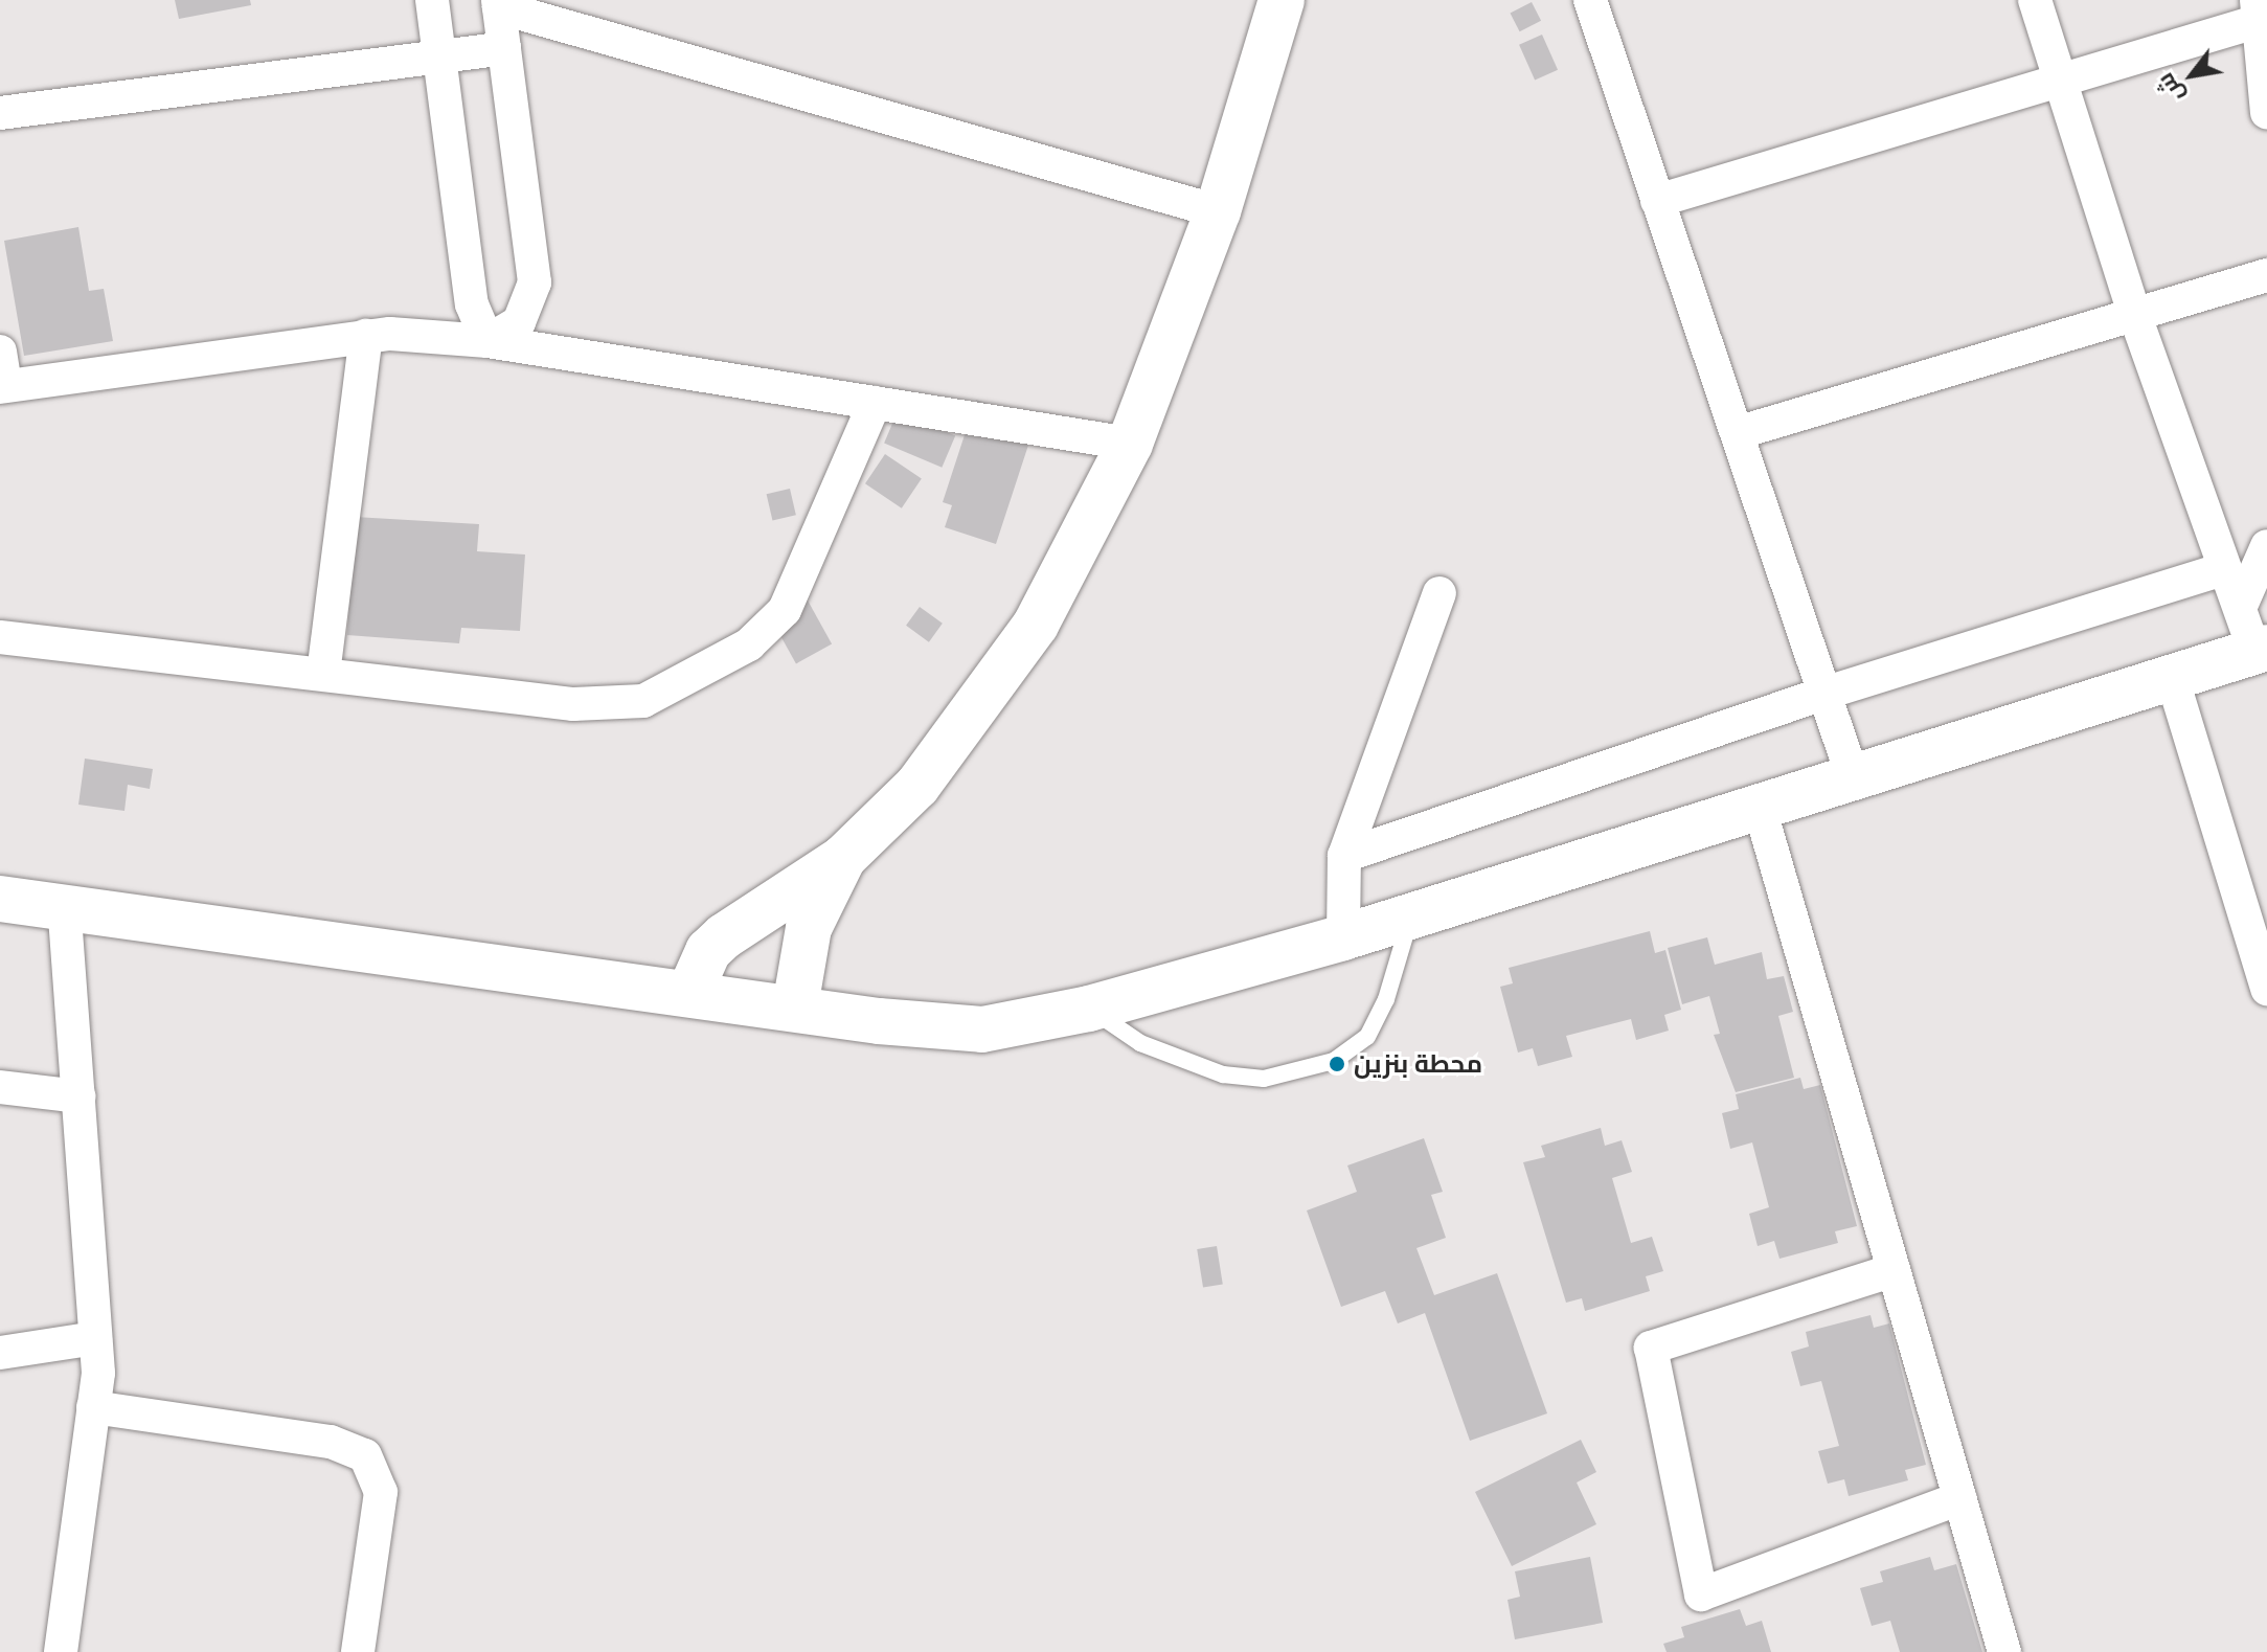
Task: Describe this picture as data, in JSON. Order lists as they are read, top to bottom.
{
  "places": ["محطة بنزين"],
  "north": "bottom left"
}
